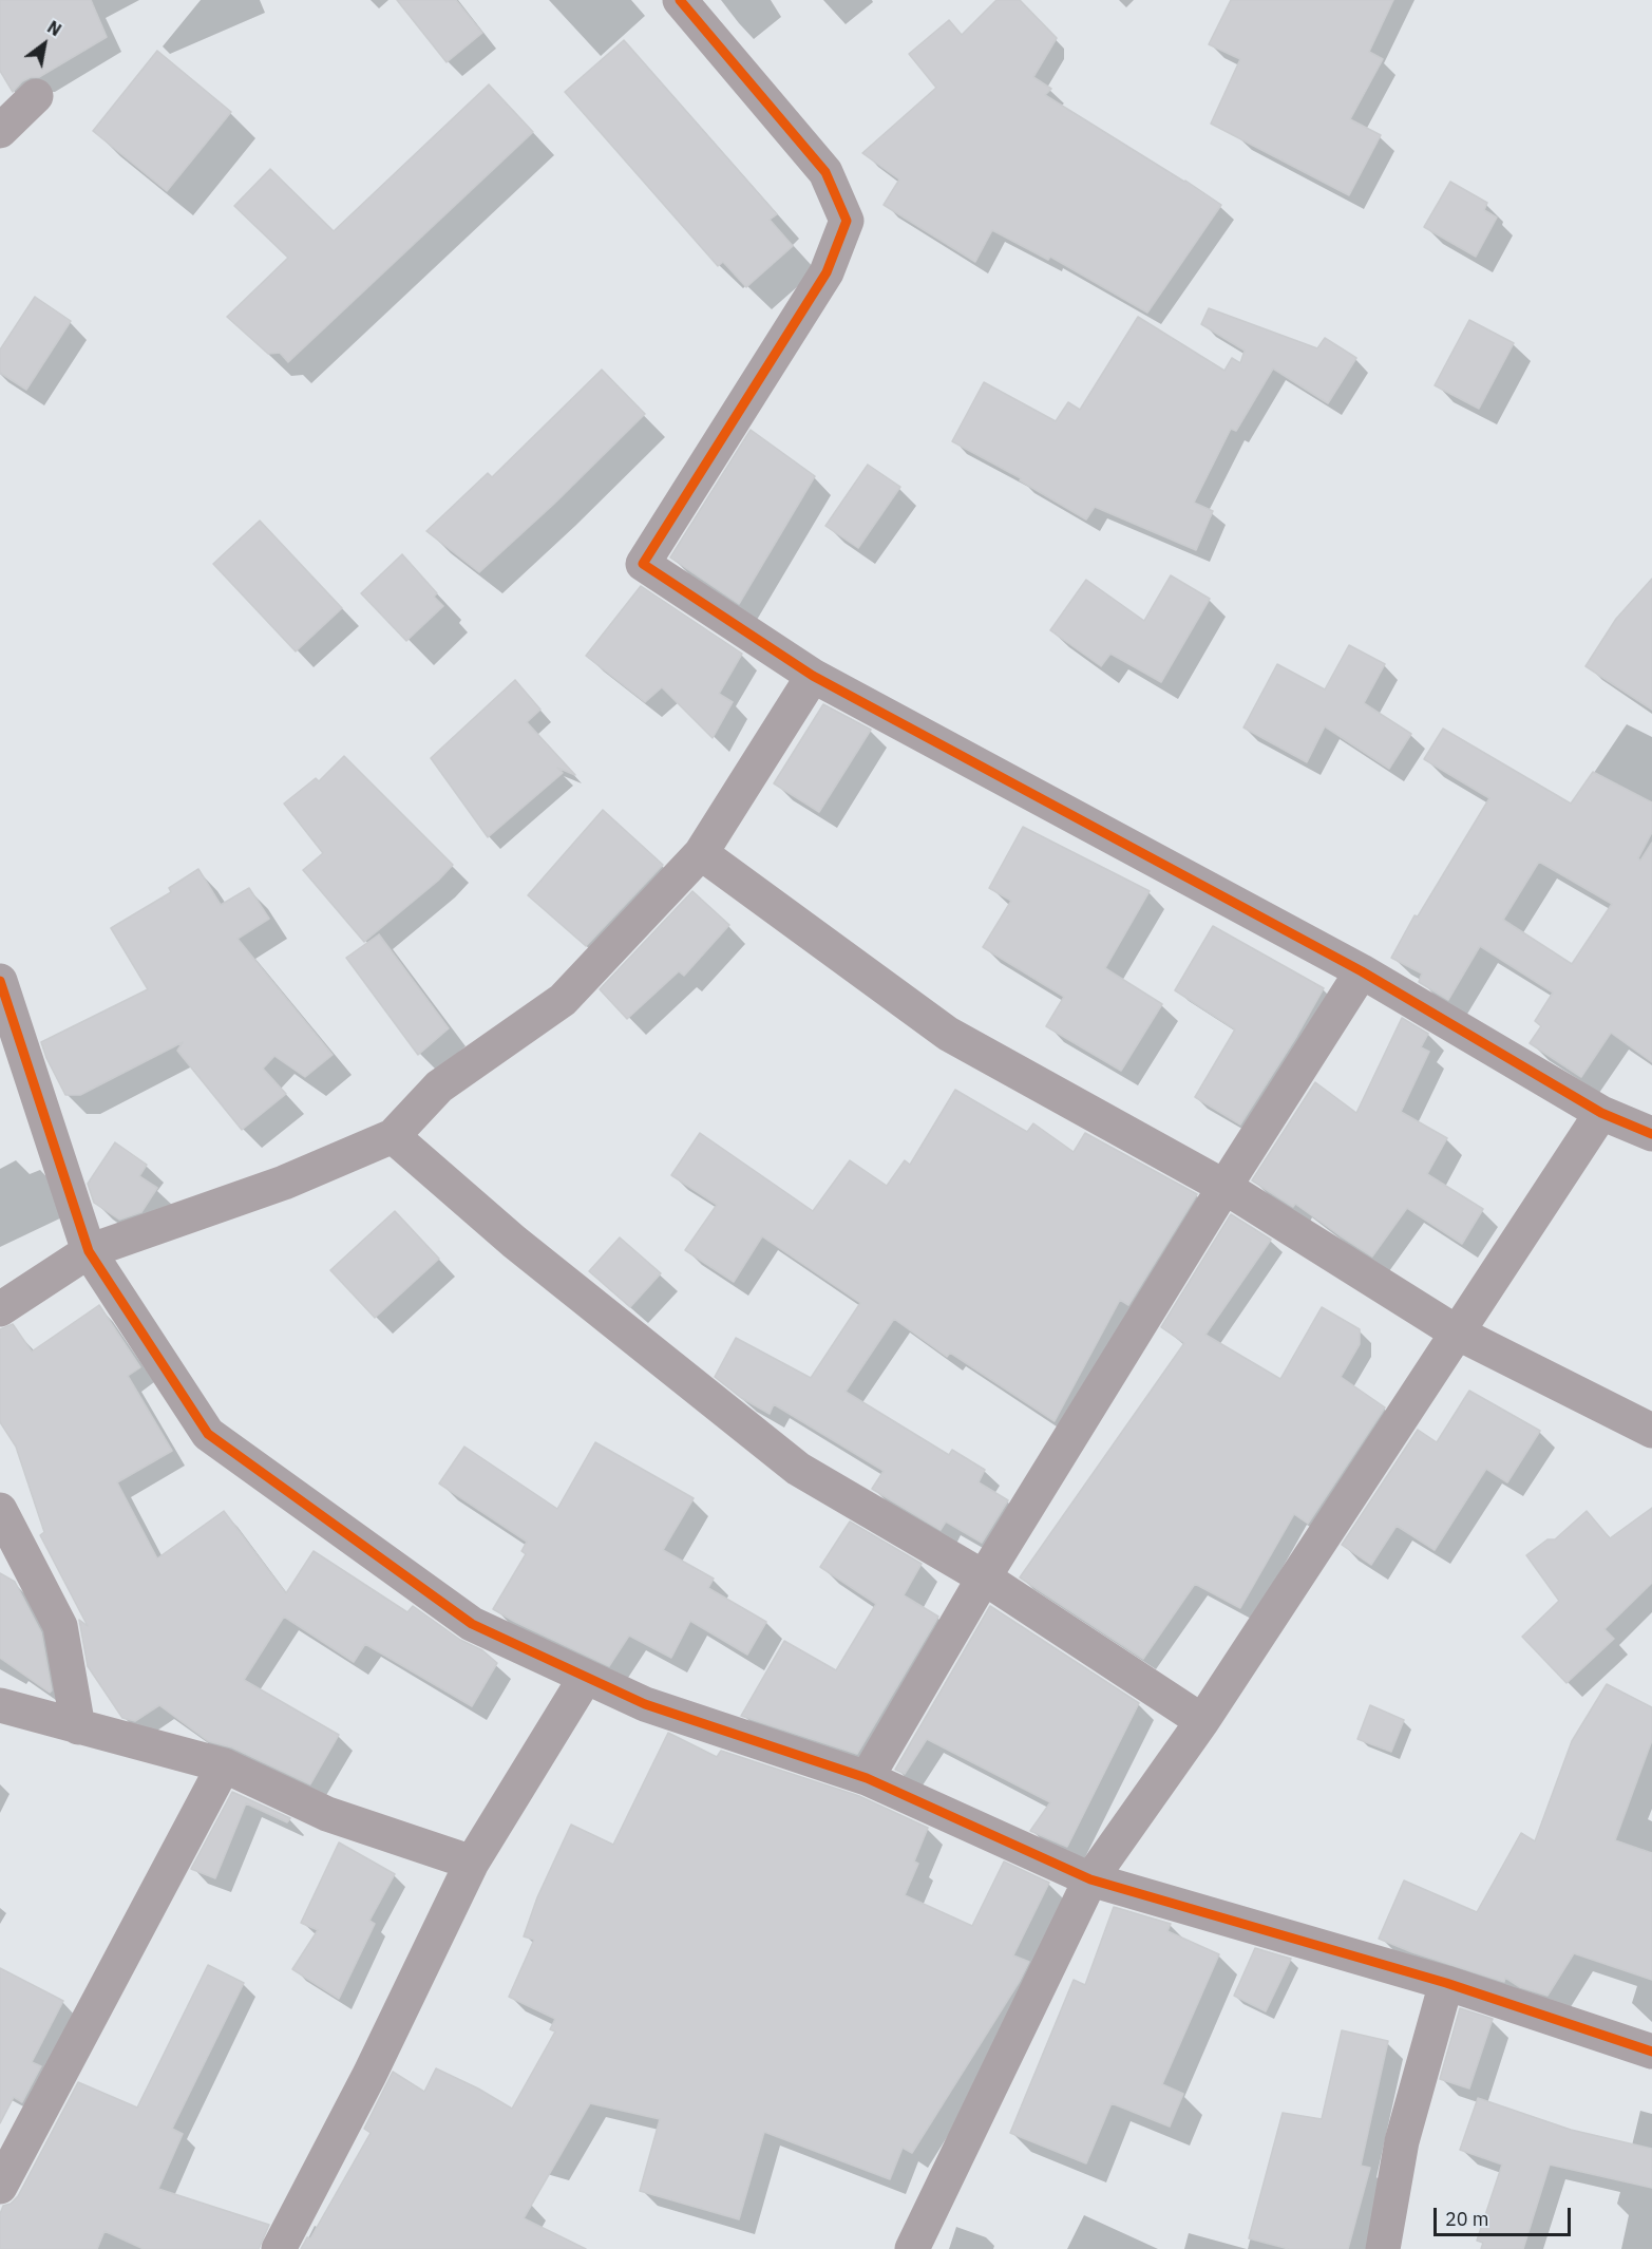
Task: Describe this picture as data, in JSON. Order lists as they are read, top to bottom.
{
  "scale_bar": "20 m",
  "north": "top right"
}
